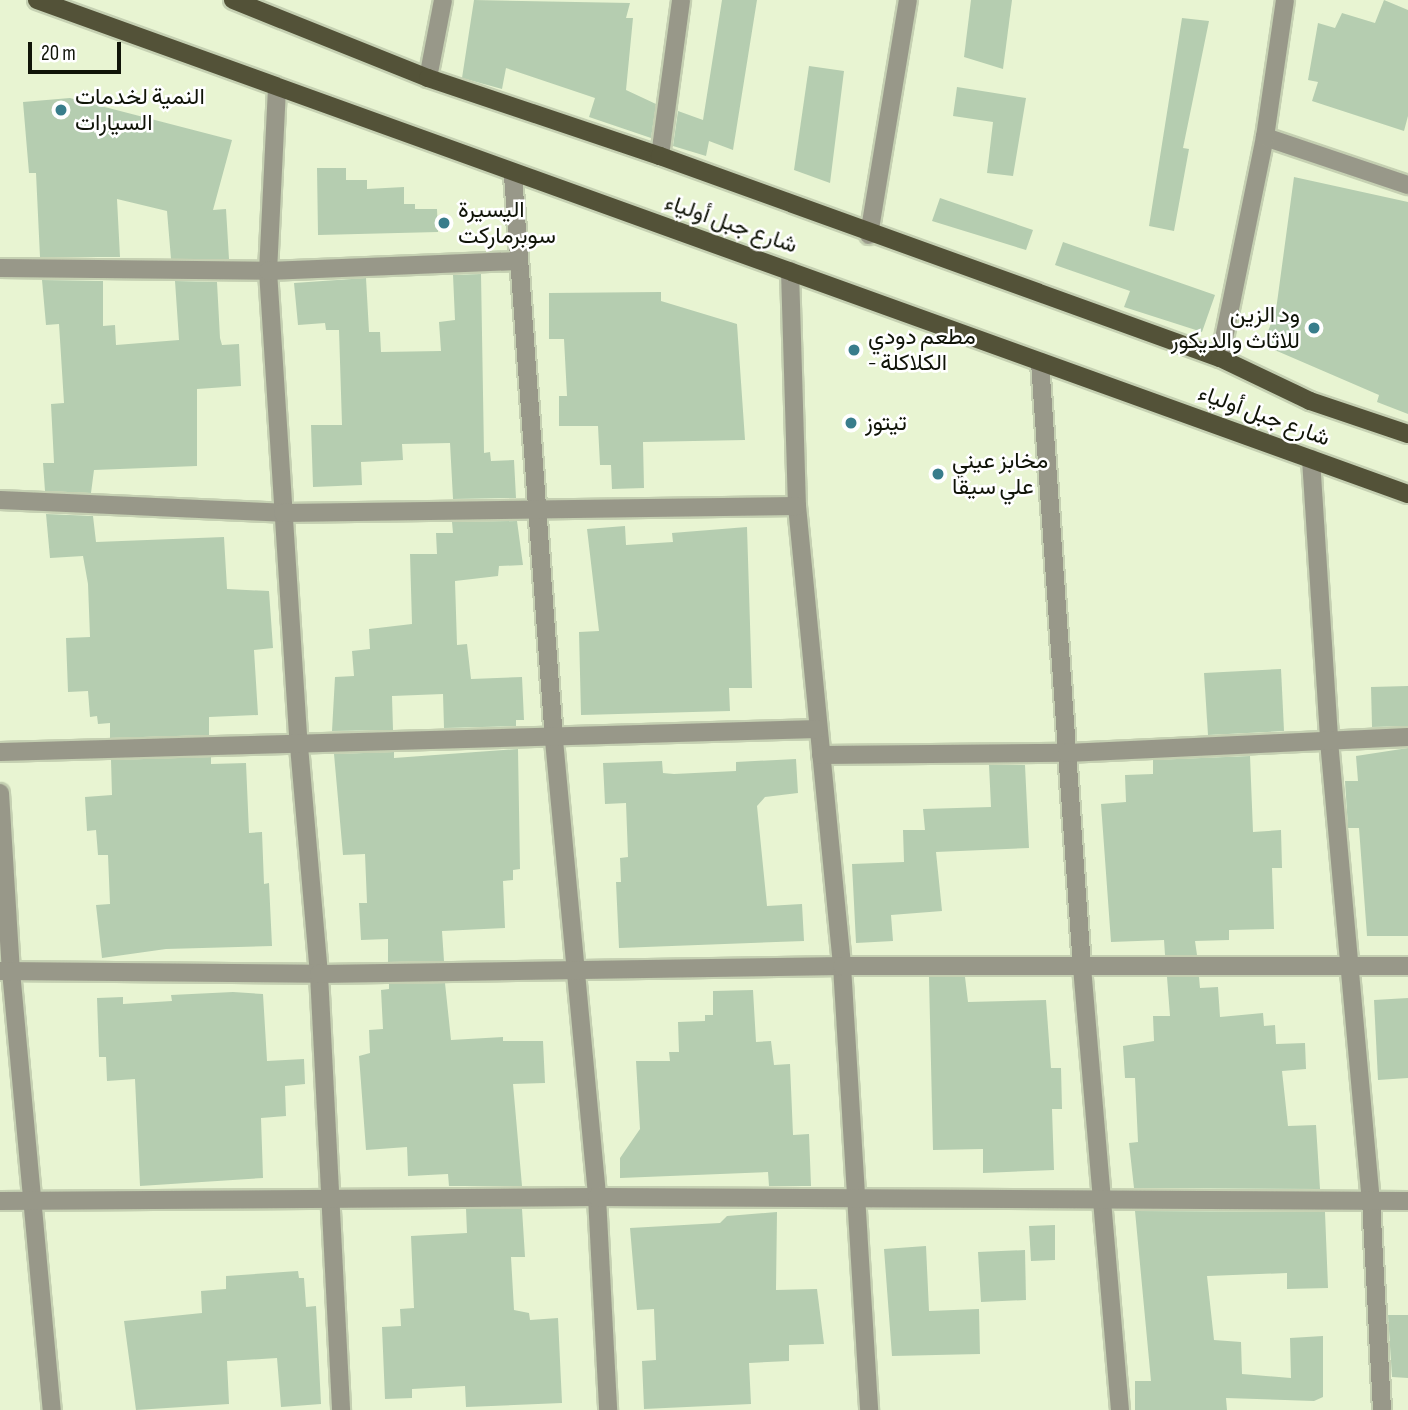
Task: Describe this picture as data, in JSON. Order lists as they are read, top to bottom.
{
  "streets": {
    "main road": ["شارع جبل أولياء"]
  },
  "places": [
    "النمية لخدمات السيارات",
    "اليسيرة سوبرماركت",
    "ود الزين للاثاث والديكور",
    "مطعم دودي - الكلاكلة",
    "تيتوز",
    "مخابز عيني علي سيقا"
  ],
  "scale_bar": "20 m"
}
